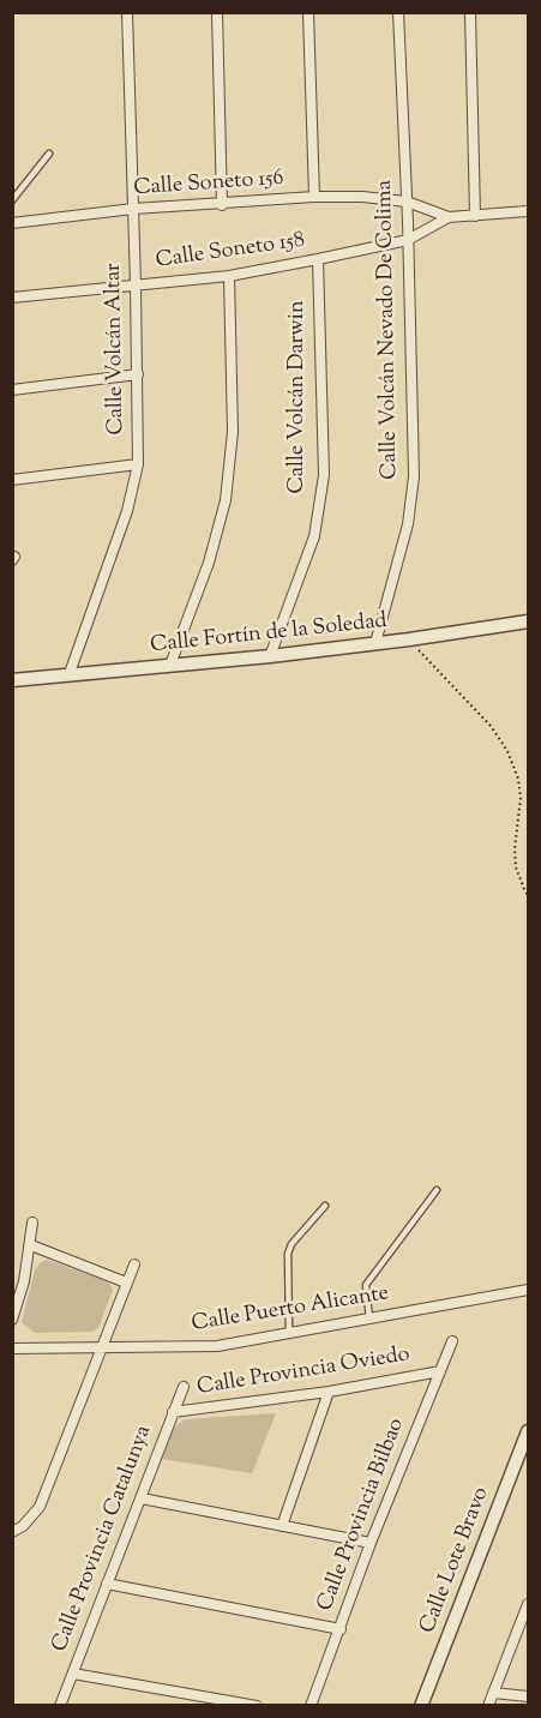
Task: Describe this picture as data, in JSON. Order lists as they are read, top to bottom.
{
  "streets": {
    "street": [
      "Calle Soneto 156",
      "Calle Soneto 158",
      "Calle Volcán Nevado De Colima",
      "Calle Volcán Altar",
      "Calle Volcán Darwin",
      "Calle Fortín de la Soledad",
      "Calle Puerto Alicante",
      "Calle Provincia Oviedo",
      "Calle Provincia Bilbao",
      "Calle Provincia Catalunya",
      "Calle Lote Bravo"
    ]
  },
  "crossings": [
    ["Calle Soneto 156", "Calle Soneto 158"],
    ["Calle Soneto 156", "Calle Volcán Nevado De Colima"],
    ["Calle Soneto 156", "Calle Volcán Altar"],
    ["Calle Soneto 158", "Calle Volcán Nevado De Colima"],
    ["Calle Soneto 158", "Calle Volcán Altar"],
    ["Calle Soneto 158", "Calle Volcán Darwin"],
    ["Calle Volcán Nevado De Colima", "Calle Fortín de la Soledad"],
    ["Calle Volcán Altar", "Calle Fortín de la Soledad"],
    ["Calle Volcán Darwin", "Calle Fortín de la Soledad"],
    ["Calle Provincia Oviedo", "Calle Provincia Bilbao"],
    ["Calle Provincia Oviedo", "Calle Provincia Catalunya"]
  ]
}
